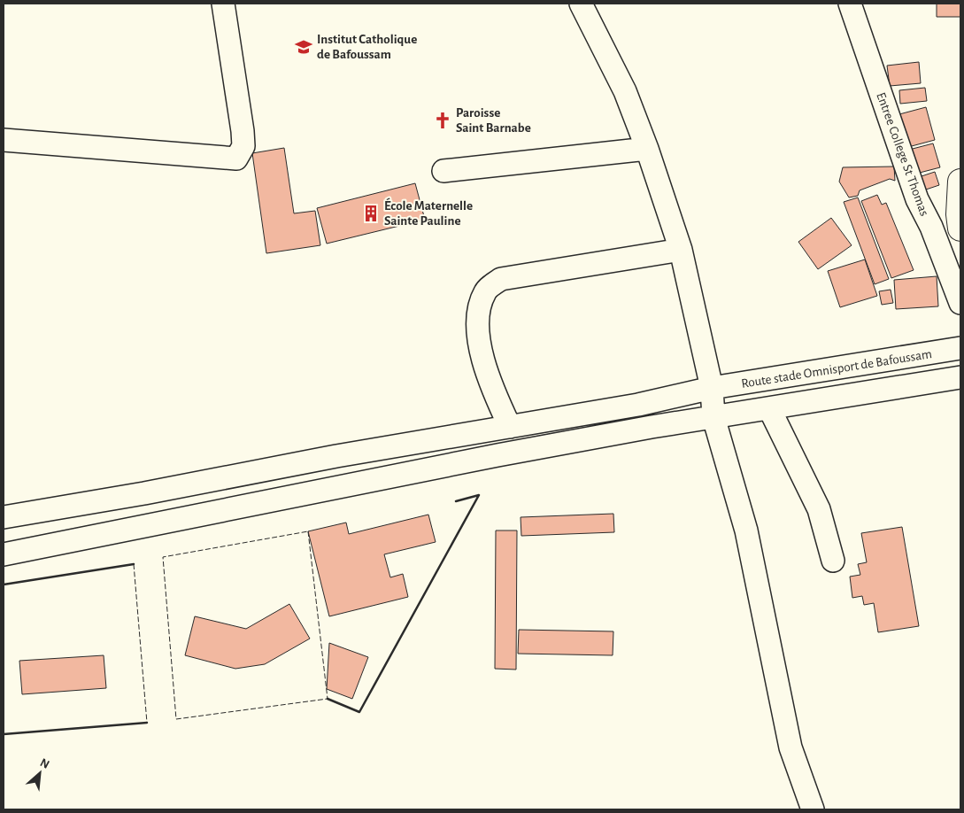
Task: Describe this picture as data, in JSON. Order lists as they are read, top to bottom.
{
  "streets": {
    "street": ["Entree College St Thomas", "Route stade Omnisport de Bafoussam"]
  },
  "places": {
    "school or university": ["Institut Catholique de Bafoussam"],
    "church": ["Paroisse Saint Barnabe"],
    "building": ["École Maternelle Sainte Pauline"]
  },
  "north": "top right"
}
